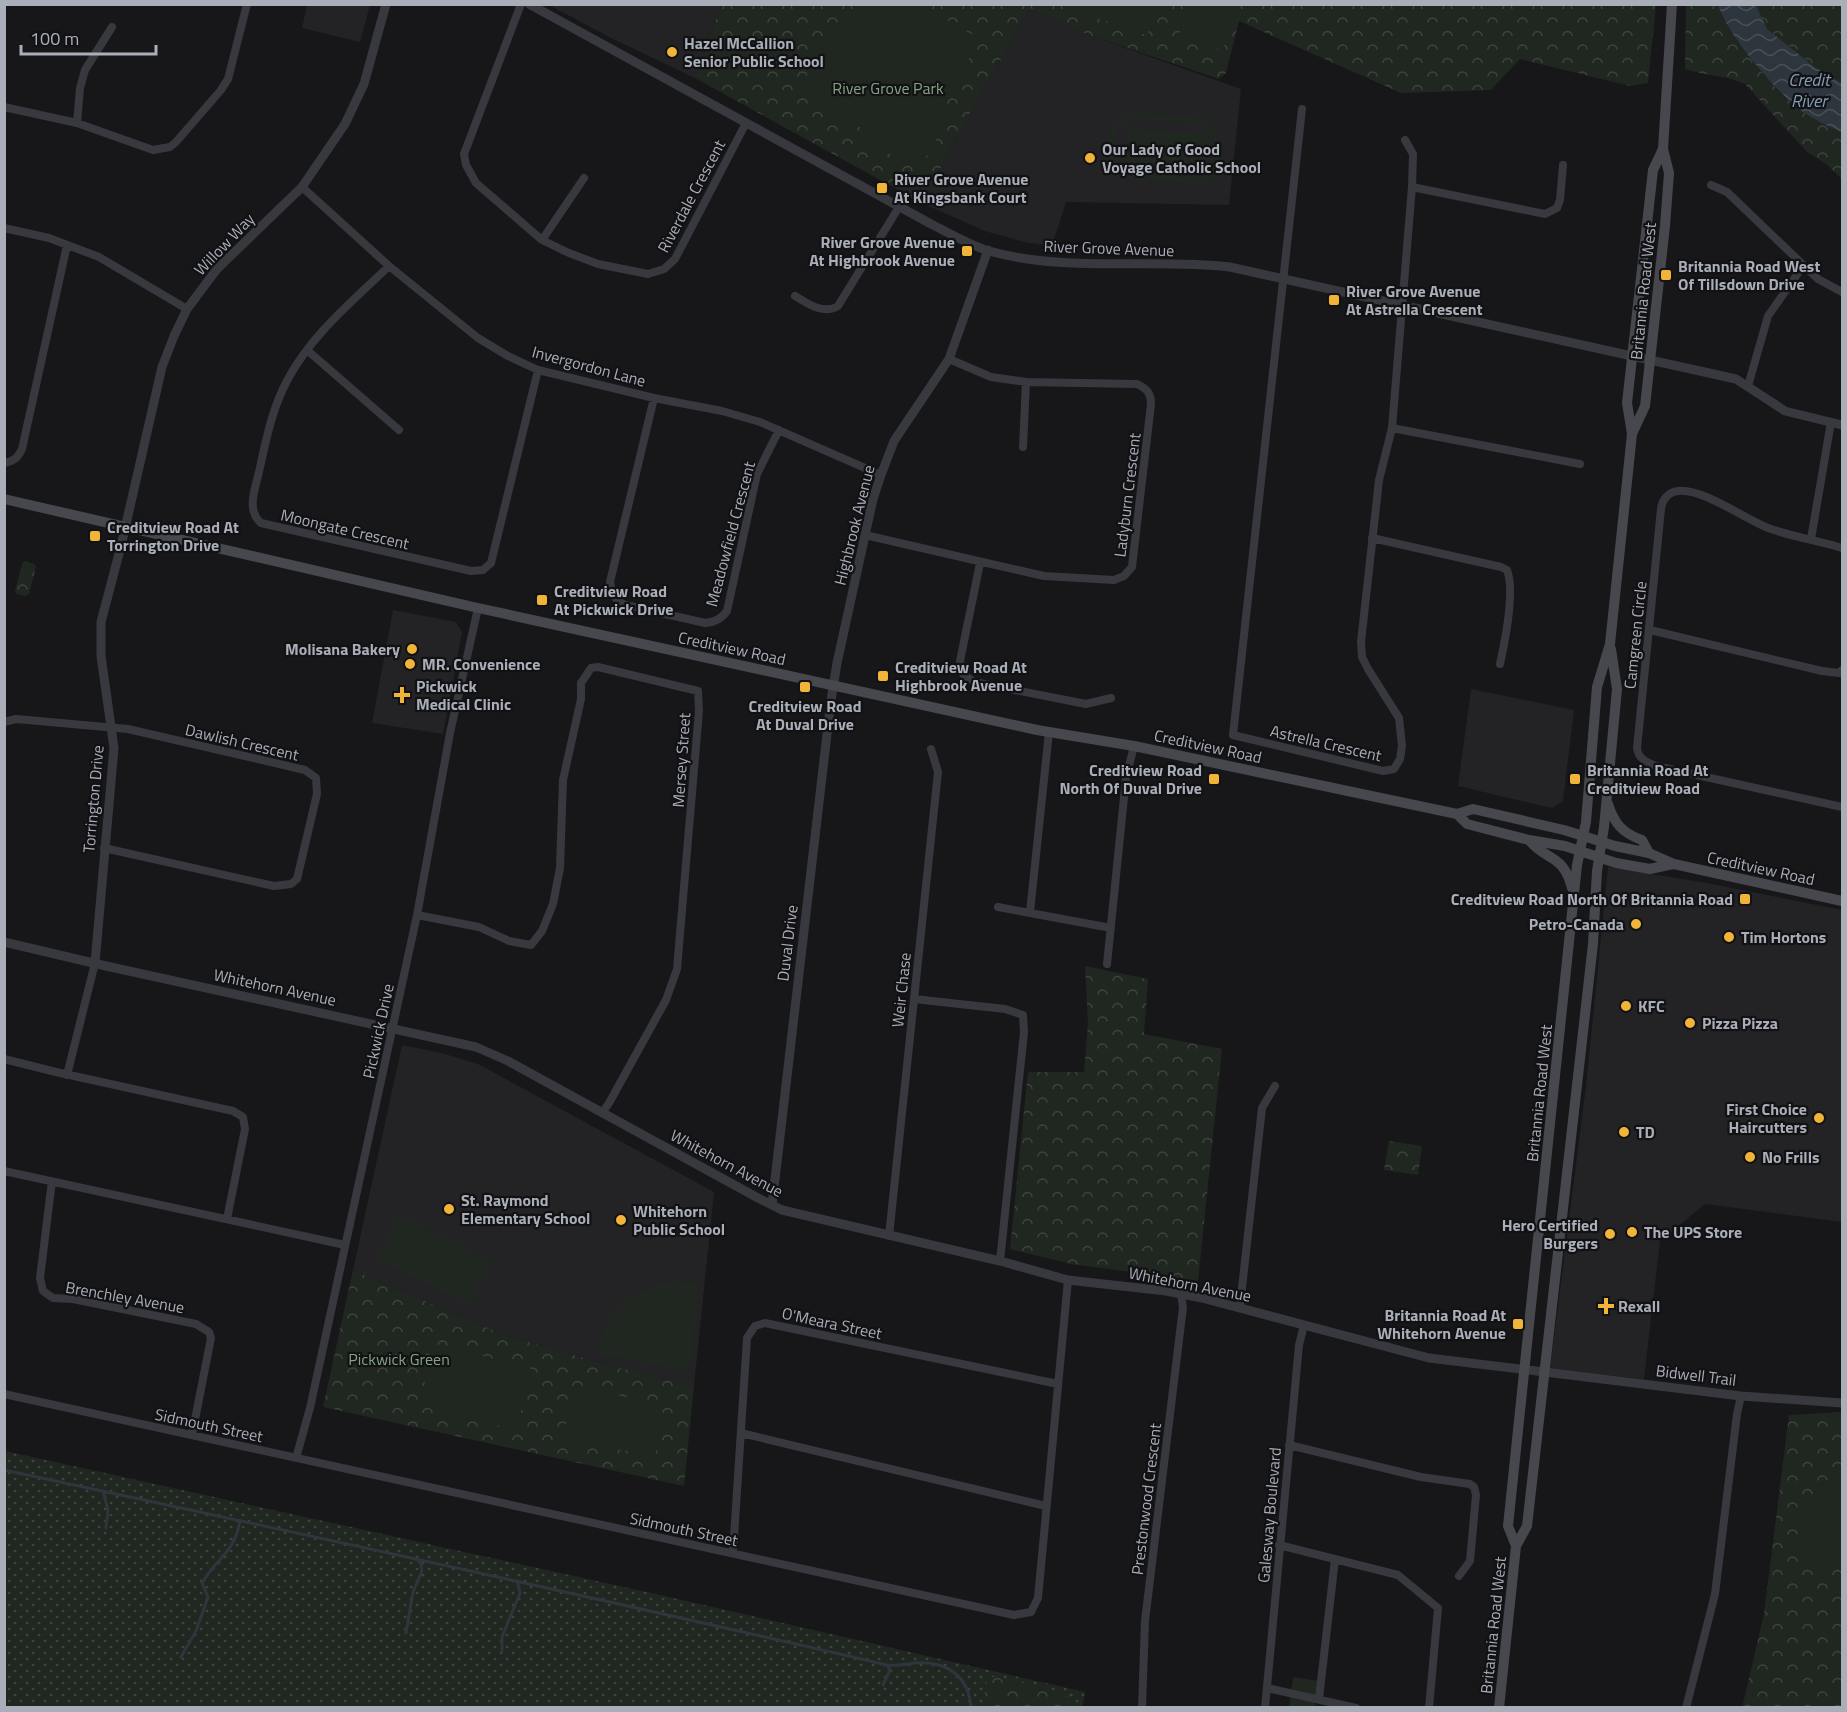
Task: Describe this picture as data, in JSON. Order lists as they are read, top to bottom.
{
  "streets": {
    "main road": ["Britannia Road West", "Creditview Road"],
    "street": [
      "Riverdale Crescent",
      "Willow Way",
      "River Grove Avenue",
      "Invergordon Lane",
      "Ladyburn Crescent",
      "Highbrook Avenue",
      "Moongate Crescent",
      "Meadowfield Crescent",
      "Camgreen Circle",
      "Dawlish Crescent",
      "Astrella Crescent",
      "Mersey Street",
      "Torrington Drive",
      "Duval Drive",
      "Whitehorn Avenue",
      "Weir Chase",
      "Pickwick Drive",
      "Brenchley Avenue",
      "O'Meara Street",
      "Bidwell Trail",
      "Sidmouth Street",
      "Prestonwood Crescent",
      "Galesway Boulevard"
    ]
  },
  "crossings": [
    ["Riverdale Crescent", "River Grove Avenue"],
    ["Willow Way", "Invergordon Lane"],
    ["Willow Way", "Creditview Road"],
    ["Willow Way", "Torrington Drive"],
    ["River Grove Avenue", "Britannia Road West"],
    ["River Grove Avenue", "Highbrook Avenue"],
    ["River Grove Avenue", "Astrella Crescent"],
    ["Britannia Road West", "Creditview Road"],
    ["Britannia Road West", "Whitehorn Avenue"],
    ["Britannia Road West", "Bidwell Trail"],
    ["Invergordon Lane", "Highbrook Avenue"],
    ["Invergordon Lane", "Moongate Crescent"],
    ["Invergordon Lane", "Meadowfield Crescent"],
    ["Ladyburn Crescent", "Highbrook Avenue"],
    ["Highbrook Avenue", "Creditview Road"],
    ["Highbrook Avenue", "Duval Drive"],
    ["Creditview Road", "Torrington Drive"],
    ["Creditview Road", "Duval Drive"],
    ["Creditview Road", "Pickwick Drive"],
    ["Dawlish Crescent", "Torrington Drive"],
    ["Mersey Street", "Whitehorn Avenue"],
    ["Mersey Street", "Pickwick Drive"],
    ["Torrington Drive", "Whitehorn Avenue"],
    ["Duval Drive", "Whitehorn Avenue"],
    ["Whitehorn Avenue", "Weir Chase"],
    ["Whitehorn Avenue", "Pickwick Drive"],
    ["Whitehorn Avenue", "Bidwell Trail"],
    ["Whitehorn Avenue", "Sidmouth Street"],
    ["Whitehorn Avenue", "Prestonwood Crescent"],
    ["Whitehorn Avenue", "Galesway Boulevard"],
    ["Pickwick Drive", "Sidmouth Street"],
    ["Brenchley Avenue", "Sidmouth Street"],
    ["O'Meara Street", "Sidmouth Street"]
  ],
  "water": ["Credit River"],
  "parks": ["River Grove Park", "Pickwick Green"],
  "places": {
    "other": [
      "Hazel McCallion Senior Public School",
      "Our Lady of Good Voyage Catholic School",
      "Molisana Bakery",
      "MR. Convenience",
      "Petro-Canada",
      "Tim Hortons",
      "KFC",
      "Pizza Pizza",
      "First Choice Haircutters",
      "TD",
      "No Frills",
      "St. Raymond Elementary School",
      "Whitehorn Public School",
      "The UPS Store",
      "Hero Certified Burgers"
    ],
    "transit": [
      "River Grove Avenue At Kingsbank Court",
      "River Grove Avenue At Highbrook Avenue",
      "Britannia Road West Of Tillsdown Drive",
      "River Grove Avenue At Astrella Crescent",
      "Creditview Road At Torrington Drive",
      "Creditview Road At Pickwick Drive",
      "Creditview Road At Highbrook Avenue",
      "Creditview Road At Duval Drive",
      "Creditview Road North Of Duval Drive",
      "Britannia Road At Creditview Road",
      "Creditview Road North Of Britannia Road",
      "Britannia Road At Whitehorn Avenue"
    ],
    "health": ["Pickwick Medical Clinic", "Rexall"]
  },
  "scale_bar": "100 m"
}
